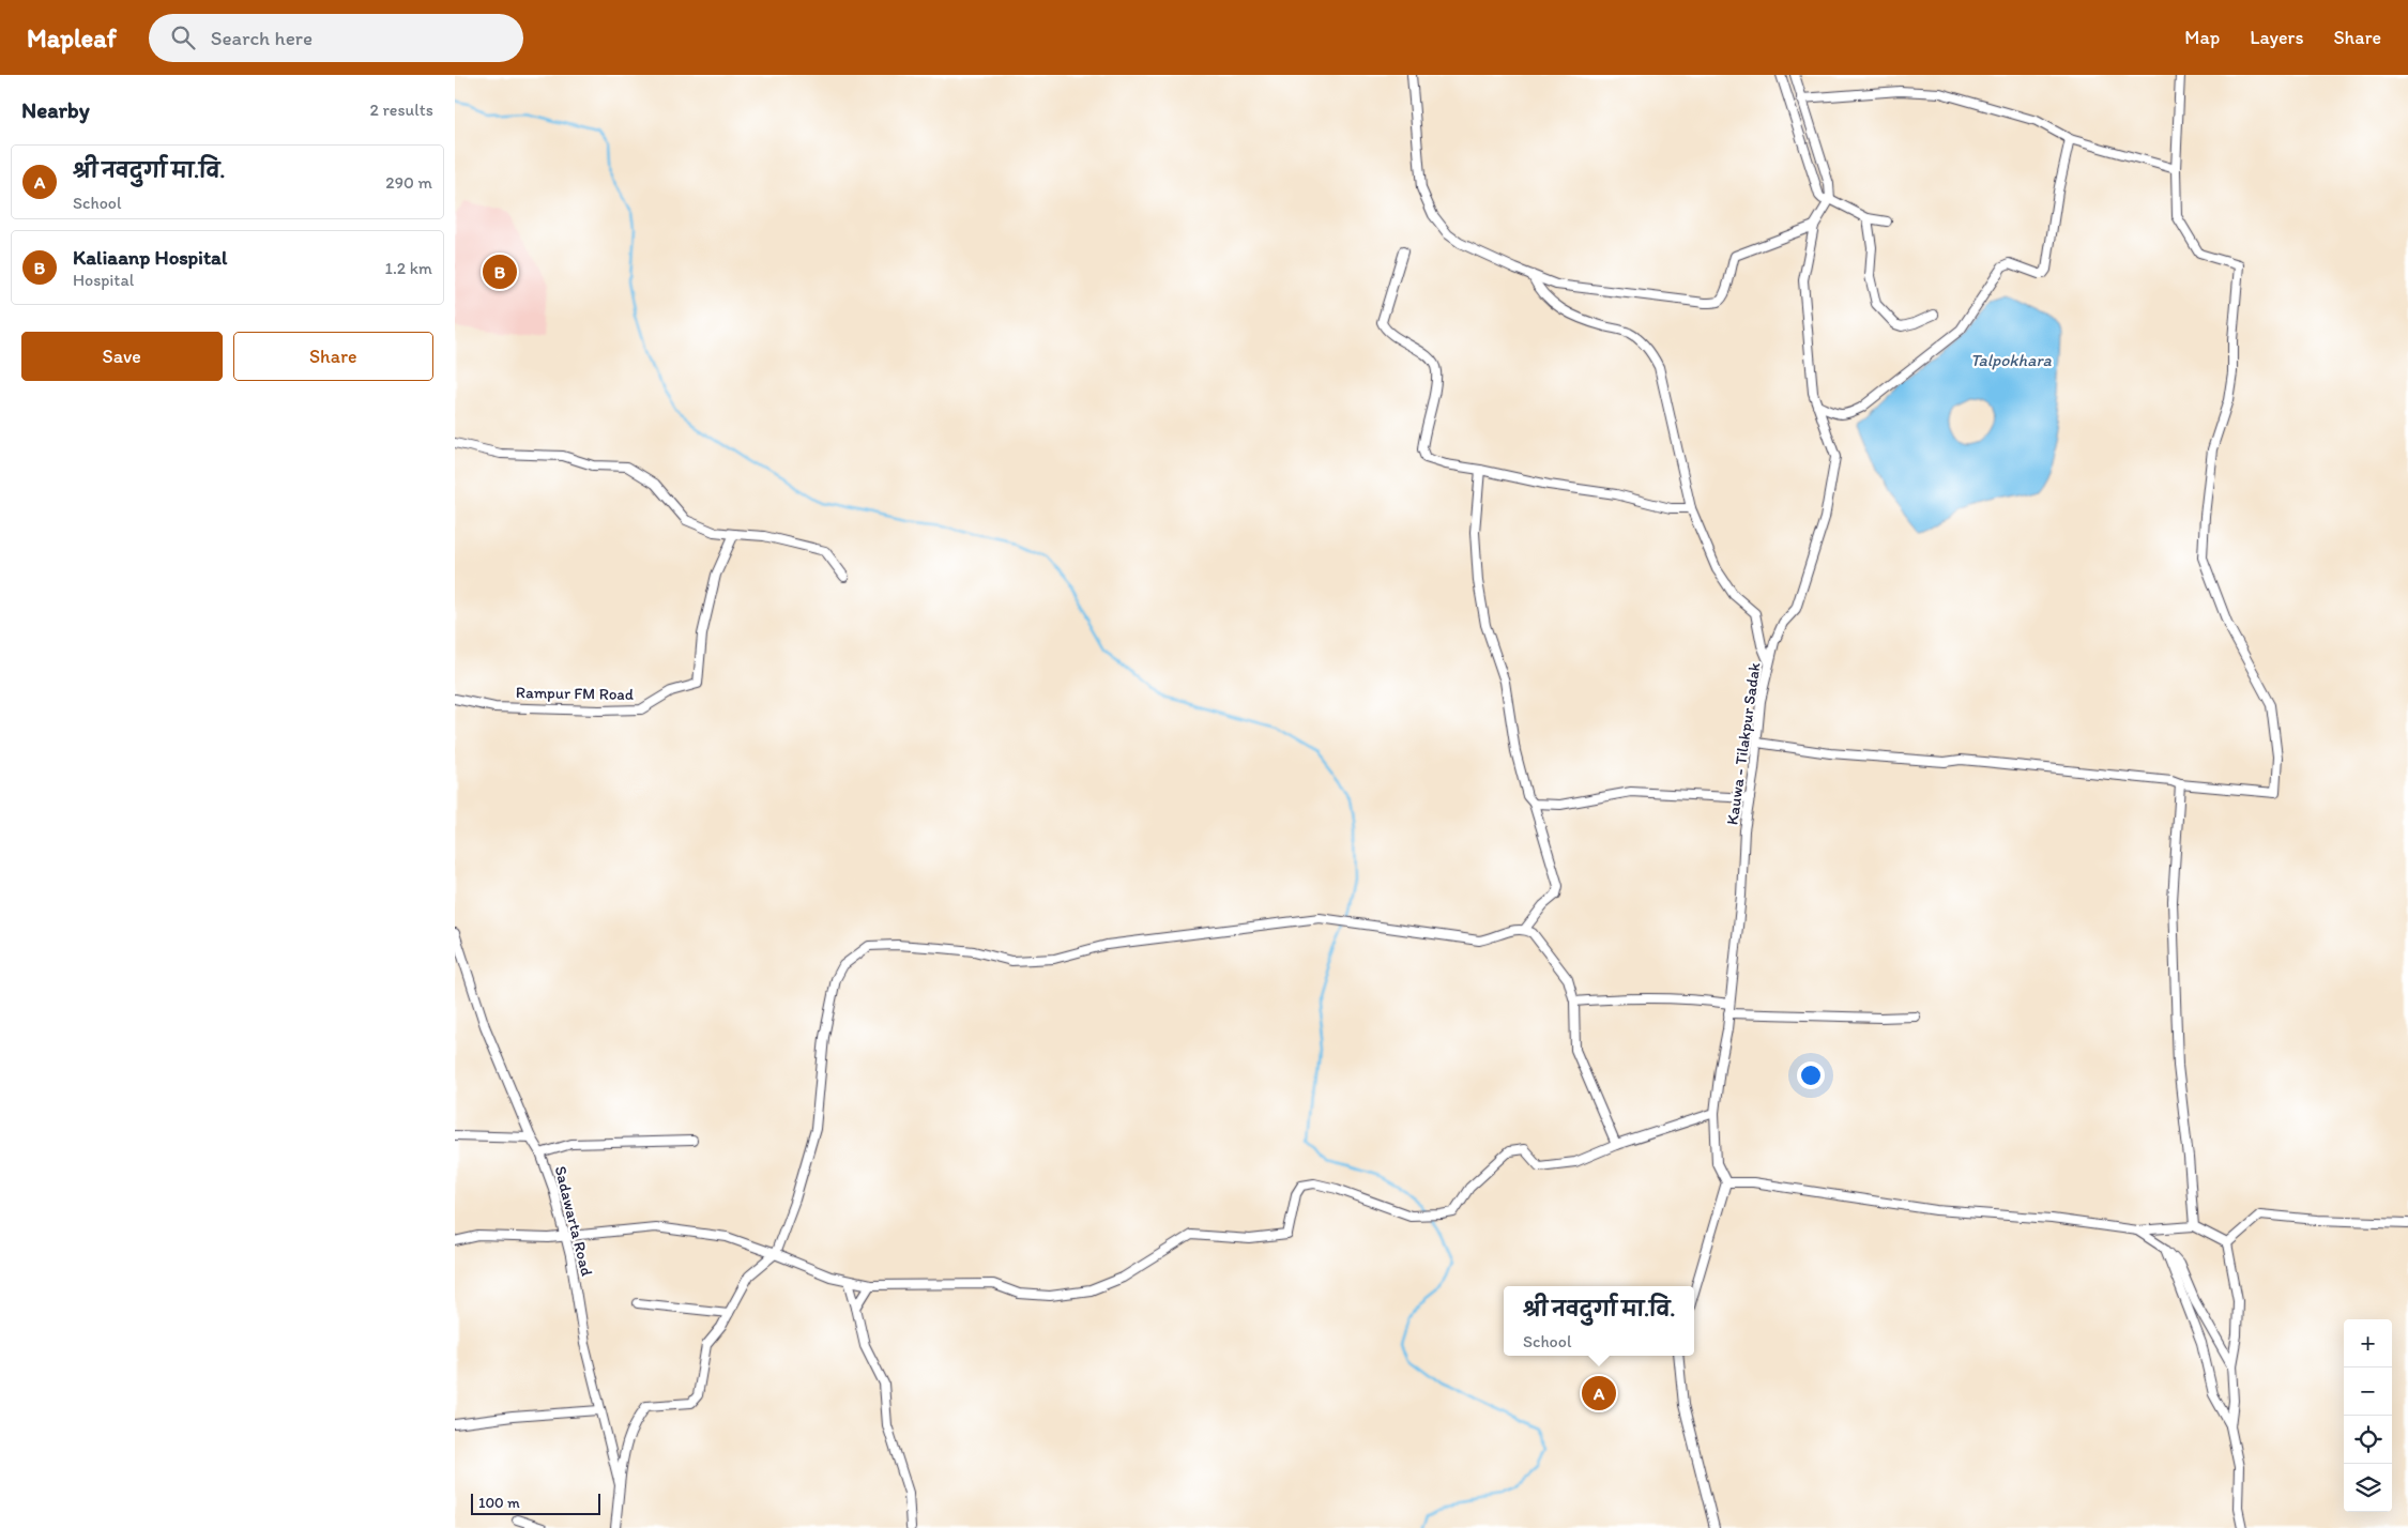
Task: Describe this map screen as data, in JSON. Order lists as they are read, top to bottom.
{
  "streets": {
    "street": ["Rampur FM Road", "Kauwa - Tilakpur Sadak", "Sadawarta Road"]
  },
  "water": ["Talpokhara"],
  "scale_bar": "100 m",
  "page": {
    "header": "Mapleaf",
    "search": "Search here",
    "nav": ["Map", "Layers", "Share"],
    "heading": ["Nearby", "2 results"],
    "list": [
      {
        "mark": "A",
        "name": "श्री नवदुर्गा मा.वि.",
        "note": "School",
        "value": "290 m"
      },
      {
        "mark": "B",
        "name": "Kaliaanp Hospital",
        "note": "Hospital",
        "value": "1.2 km"
      }
    ],
    "pins": ["B", "A"],
    "buttons": ["Save", "Share"],
    "popup": ["श्री नवदुर्गा मा.वि.", "School"],
    "map_buttons": ["+", "−"],
    "scale": "100 m"
  }
}
